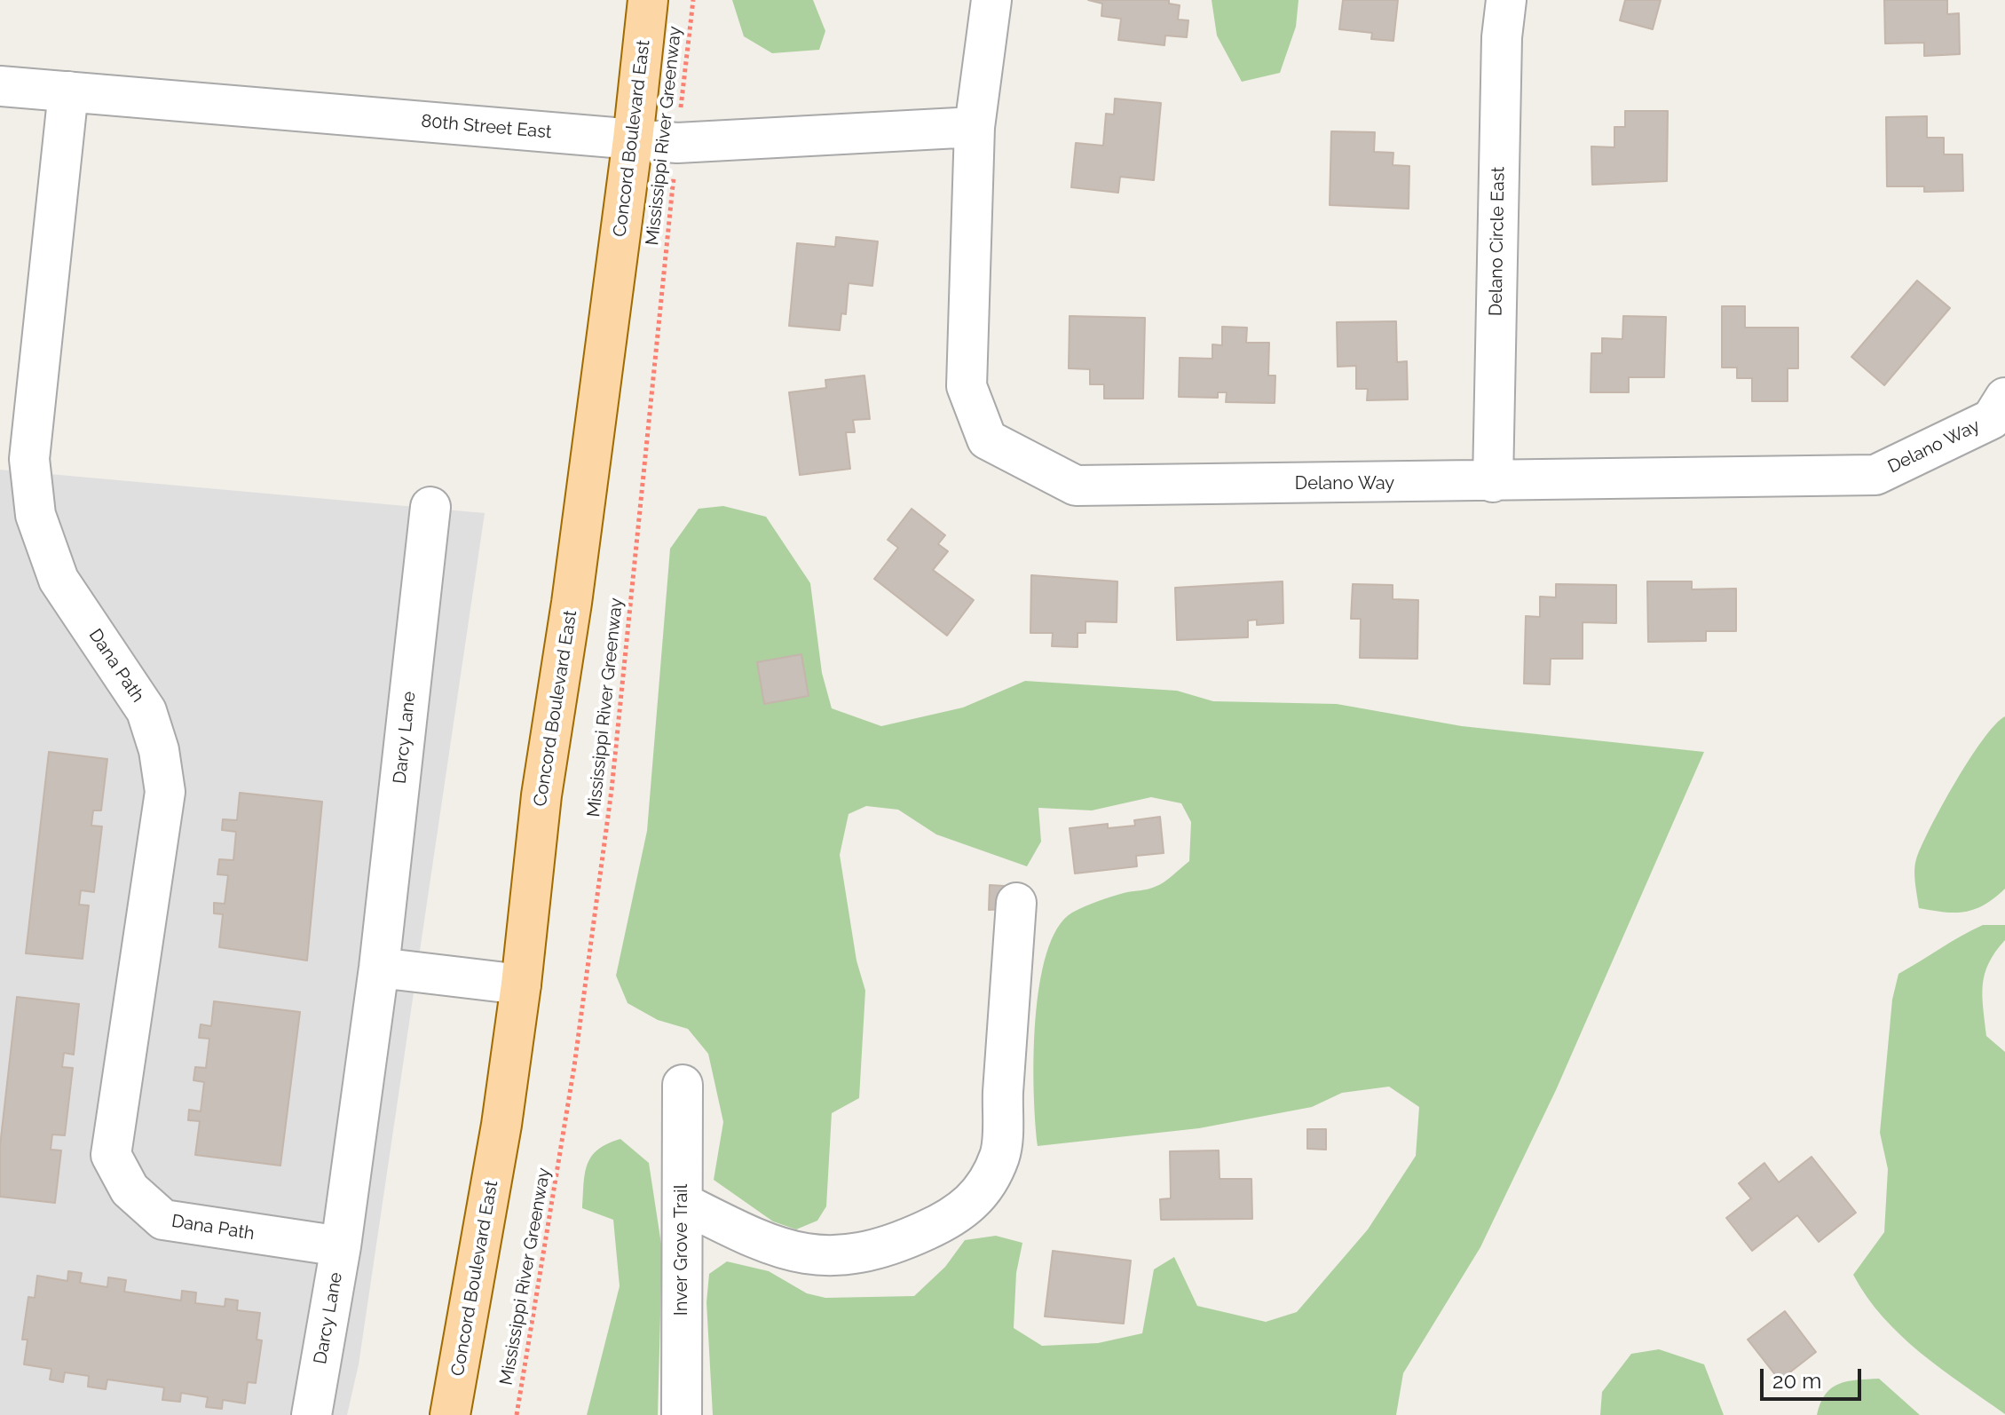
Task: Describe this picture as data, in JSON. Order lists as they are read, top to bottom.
{
  "streets": {
    "main road": ["Concord Boulevard East"],
    "street": [
      "80th Street East",
      "Delano Circle East",
      "Delano Way",
      "Dana Path",
      "Darcy Lane",
      "Inver Grove Trail"
    ],
    "path": ["Mississippi River Greenway"]
  },
  "crossings": [
    ["80th Street East", "Mississippi River Greenway"],
    ["80th Street East", "Concord Boulevard East"],
    ["80th Street East", "Delano Way"],
    ["80th Street East", "Dana Path"],
    ["Delano Circle East", "Delano Way"],
    ["Dana Path", "Darcy Lane"]
  ],
  "scale_bar": "20 m"
}
